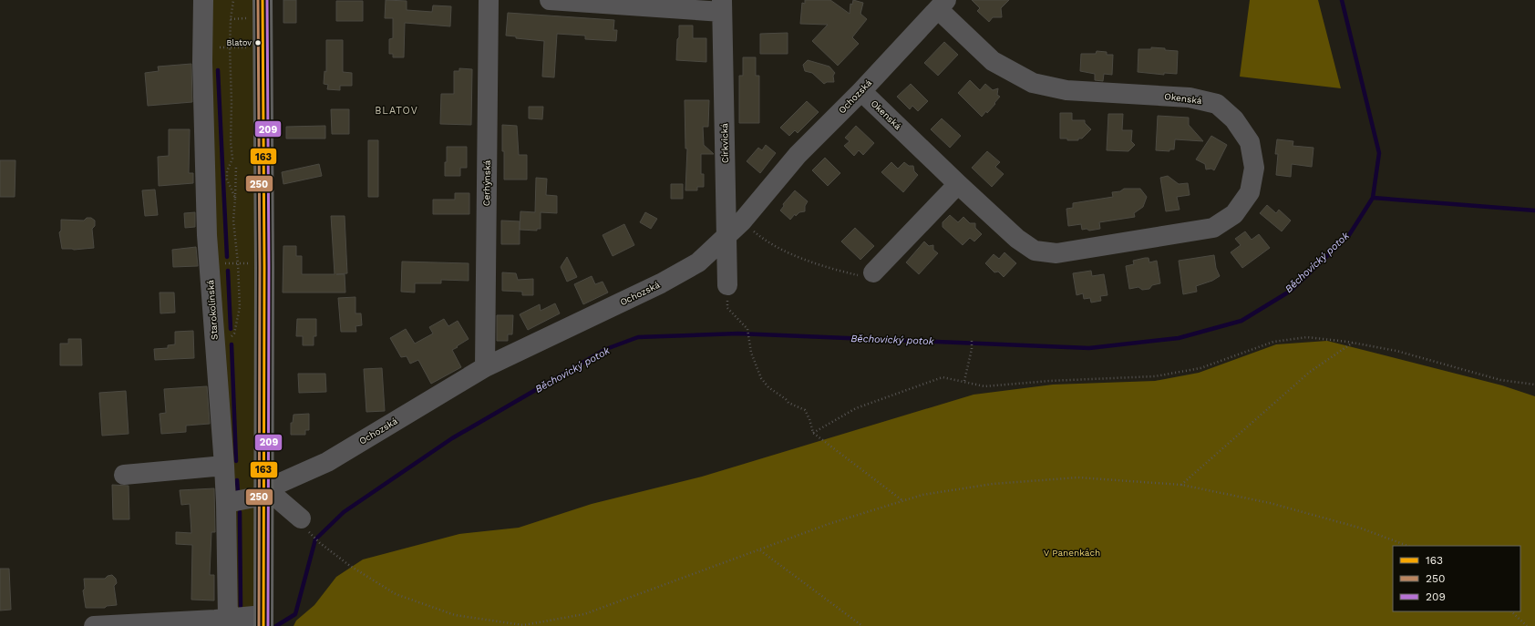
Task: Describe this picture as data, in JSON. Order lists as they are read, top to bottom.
{
  "streets": {
    "street": [
      "Ochozská",
      "Okenská",
      "Církvická",
      "Cerhýnská",
      "Starokolínská"
    ]
  },
  "crossings": [
    ["Ochozská", "Okenská"],
    ["Ochozská", "Církvická"],
    ["Ochozská", "Cerhýnská"]
  ],
  "districts": ["BLATOV"],
  "water": ["Běchovický potok"],
  "parks": ["V Panenkách"],
  "places": ["Blatov"],
  "lines": ["transit line 163", "transit line 250", "transit line 209"],
  "legend": ["163", "250", "209"]
}
